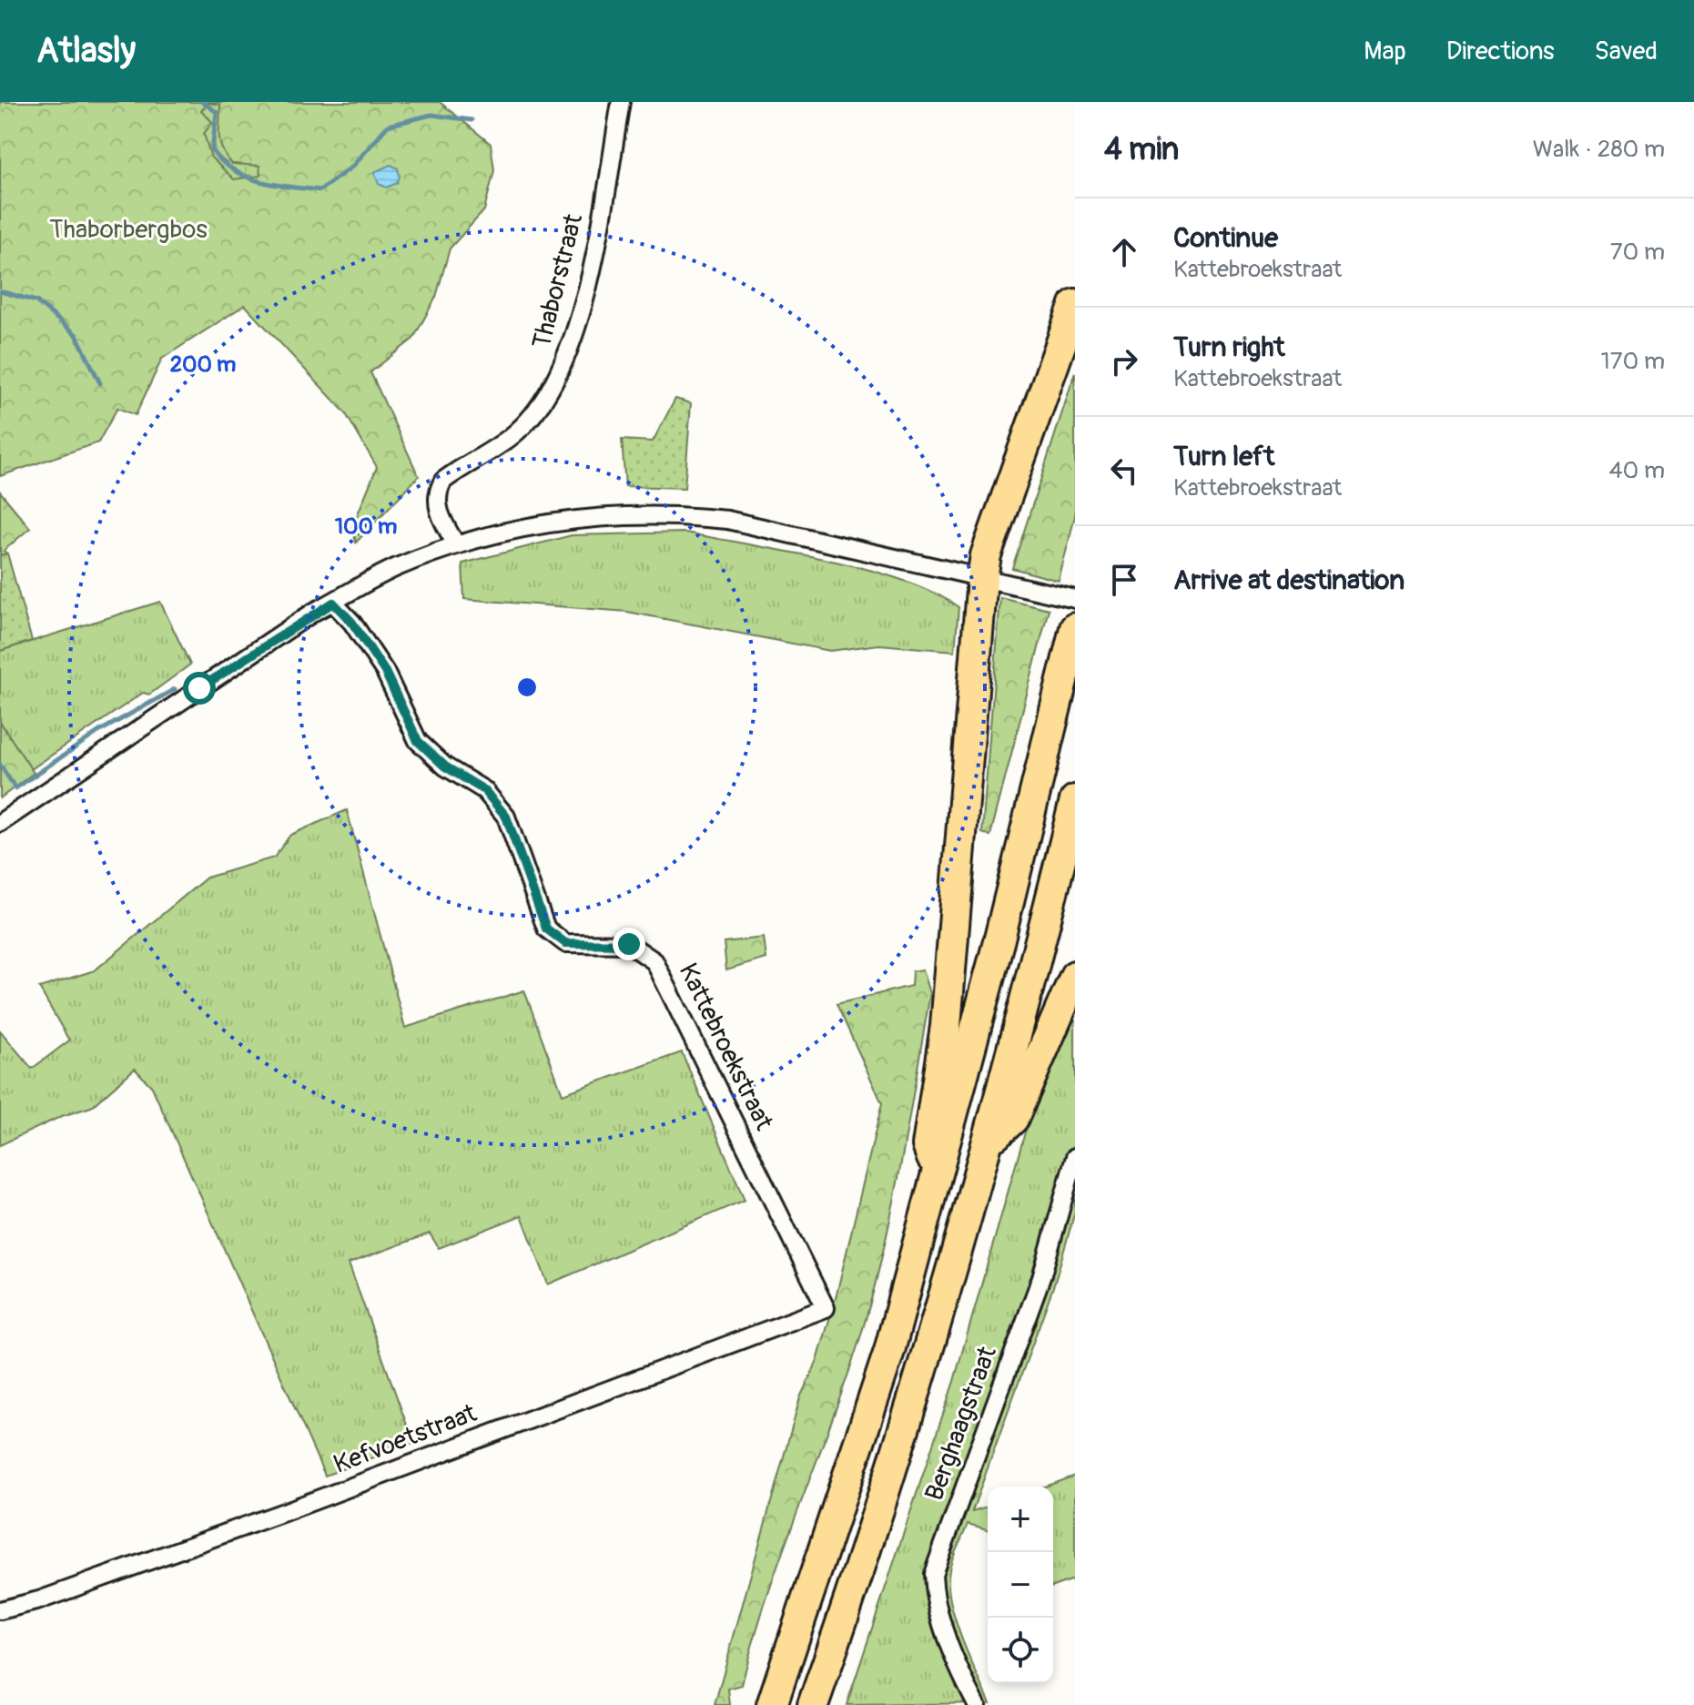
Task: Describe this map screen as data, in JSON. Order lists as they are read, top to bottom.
{
  "streets": {
    "street": [
      "Thaborstraat",
      "Kattebroekstraat",
      "Berghaagstraat",
      "Kefvoetstraat"
    ]
  },
  "crossings": [
    ["Kattebroekstraat", "Kefvoetstraat"]
  ],
  "parks": ["Thaborbergbos"],
  "page": {
    "header": "Atlasly",
    "nav": ["Map", "Directions", "Saved"],
    "heading": ["4 min", "Walk · 280 m"],
    "list": [
      ["Continue", "Kattebroekstraat", "70 m"],
      ["Turn right", "Kattebroekstraat", "170 m"],
      ["Turn left", "Kattebroekstraat", "40 m"],
      "Arrive at destination"
    ],
    "map_buttons": ["+", "−"]
  },
  "rings": ["200 m", "100 m"]
}
